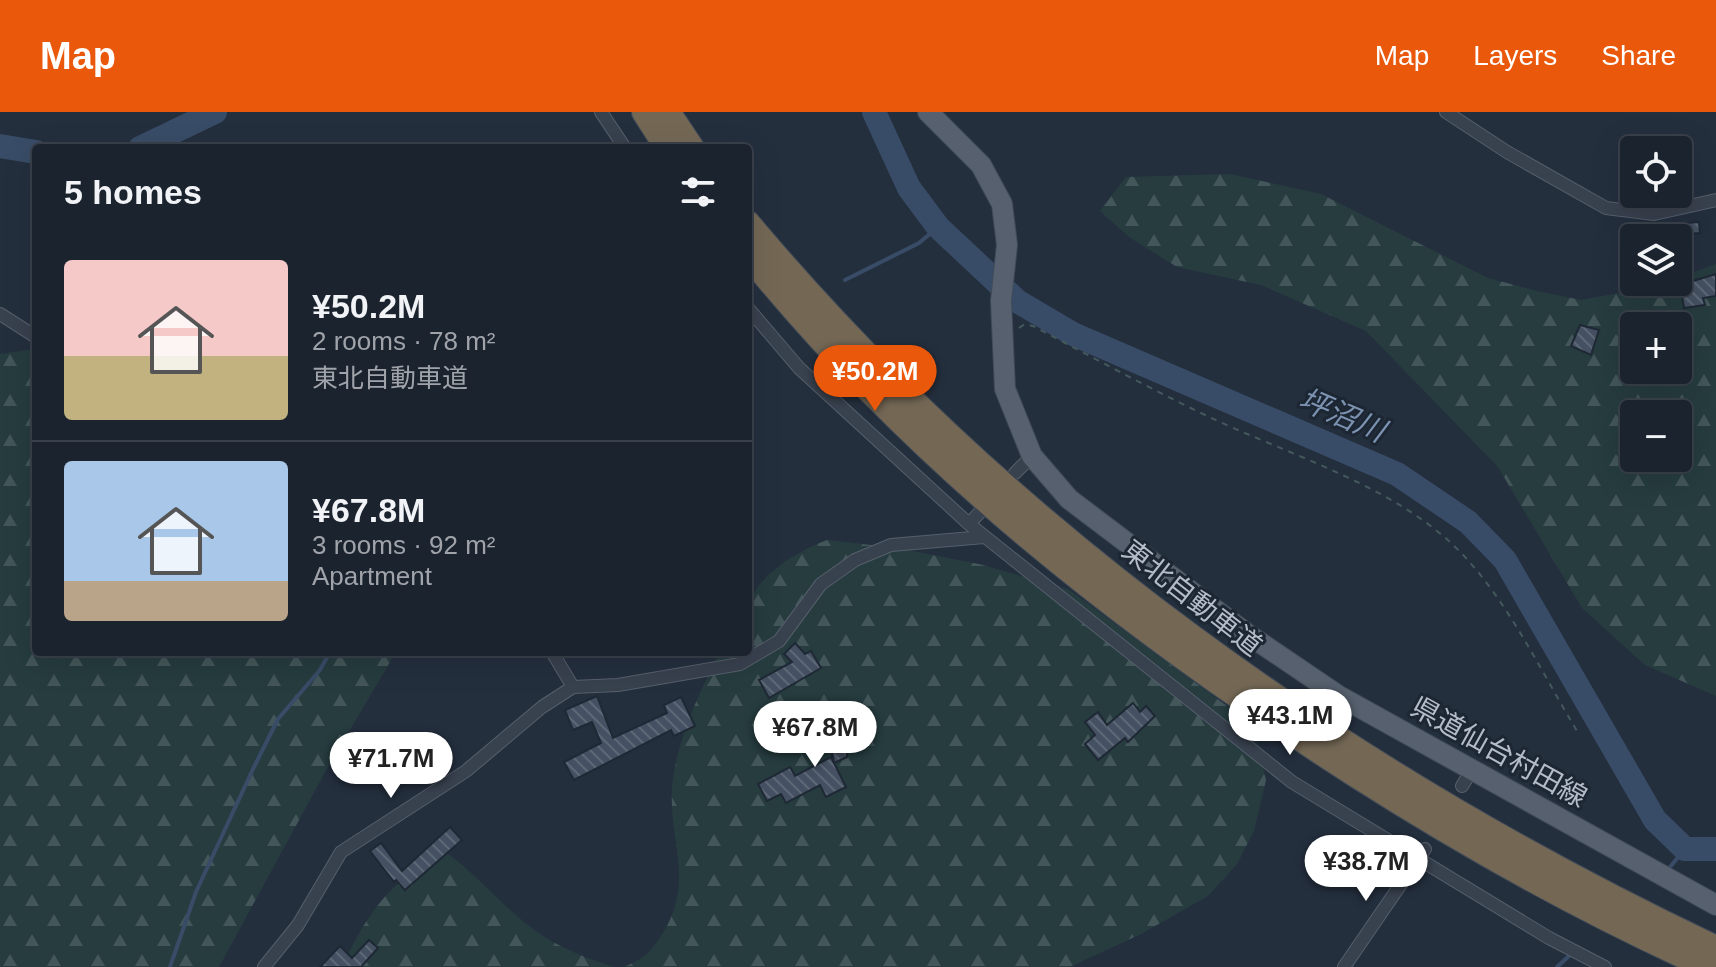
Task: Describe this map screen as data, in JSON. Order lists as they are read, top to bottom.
{
  "streets": {
    "highway": ["東北自動車道"],
    "main road": ["県道仙台村田線"]
  },
  "water": ["坪沼川"],
  "page": {
    "header": "Map",
    "nav": ["Map", "Layers", "Share"],
    "map_buttons": ["+", "−"],
    "heading": "5 homes",
    "list": [
      {
        "name": "¥50.2M",
        "note": "2 rooms · 78 m² · 東北自動車道"
      },
      {
        "name": "¥67.8M",
        "note": "3 rooms · 92 m² · Apartment"
      }
    ],
    "price": [
      "¥50.2M",
      "¥43.1M",
      "¥67.8M",
      "¥71.7M",
      "¥38.7M"
    ]
  }
}
